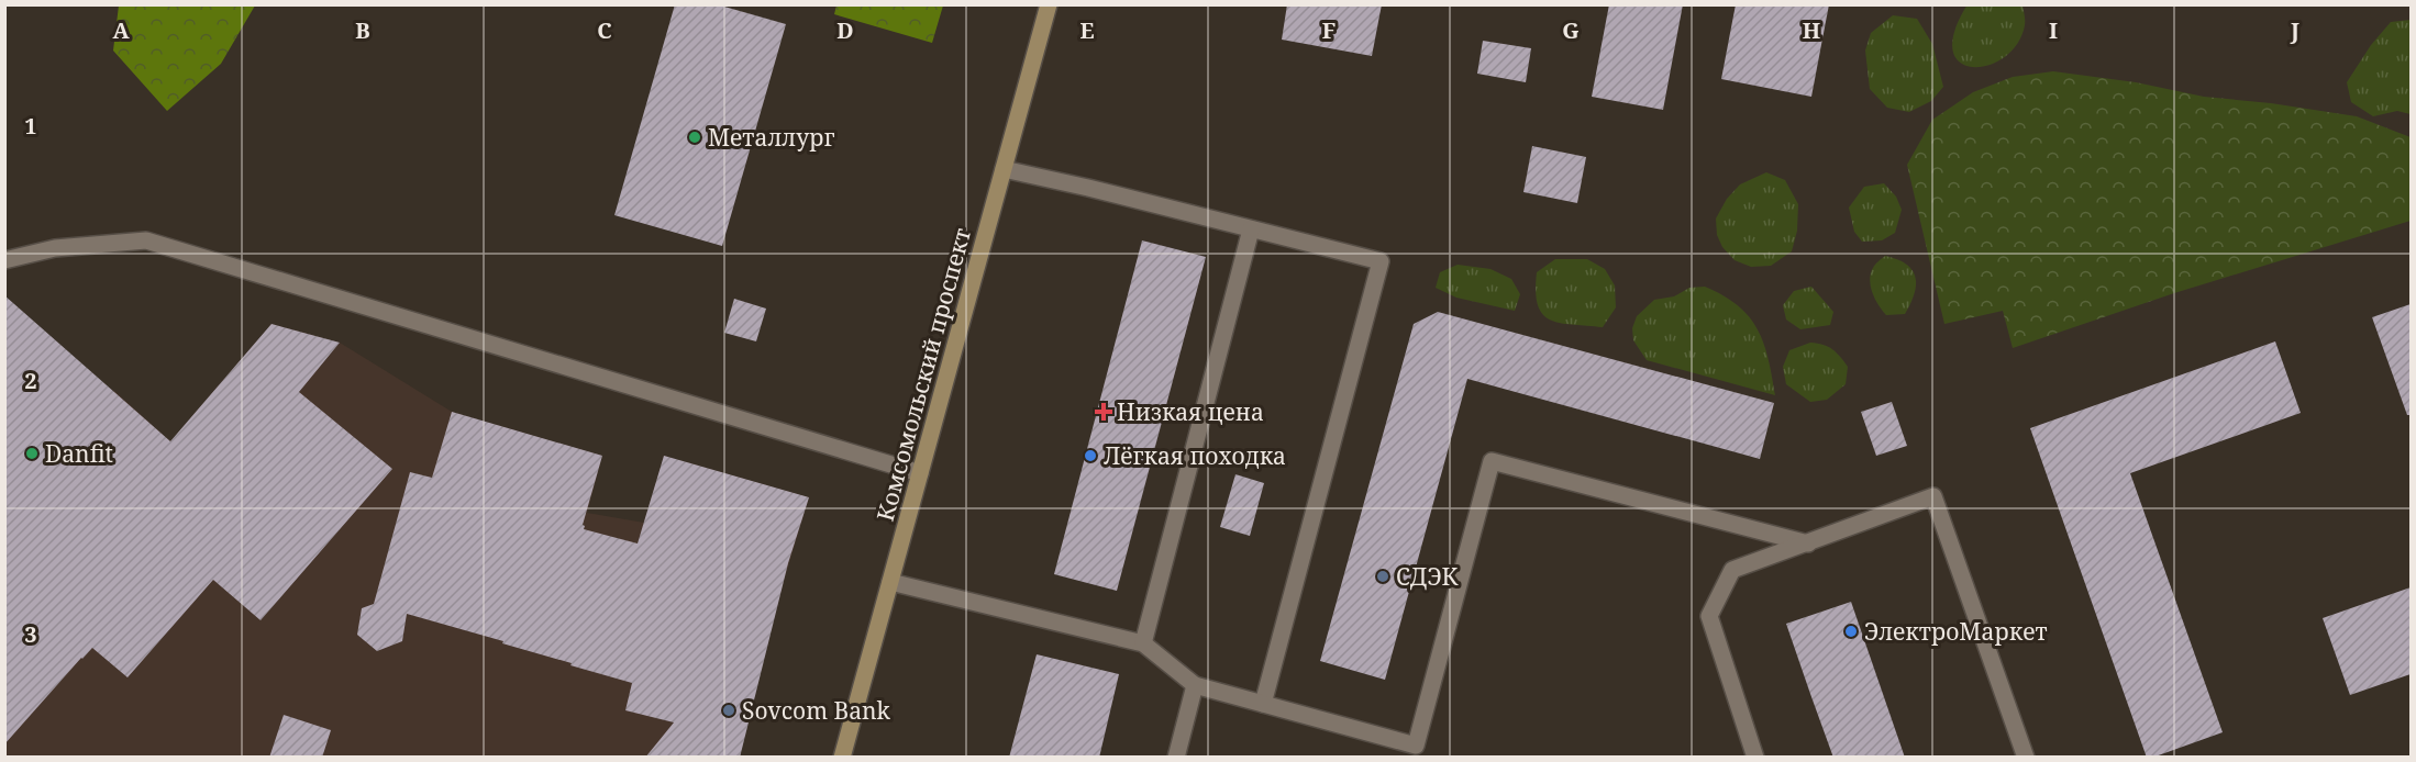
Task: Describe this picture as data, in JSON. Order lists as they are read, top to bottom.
{
  "streets": {
    "street": ["Комсомольский проспект"]
  },
  "places": {
    "other": [
      "Металлург",
      "Danfit",
      "Лёгкая походка",
      "СДЭК",
      "ЭлектроМаркет",
      "Sovcom Bank"
    ],
    "health": ["Низкая цена"]
  },
  "grid": {
    "columns": [
      "A",
      "B",
      "C",
      "D",
      "E",
      "F",
      "G",
      "H",
      "I",
      "J"
    ],
    "rows": ["1", "2", "3"]
  }
}
